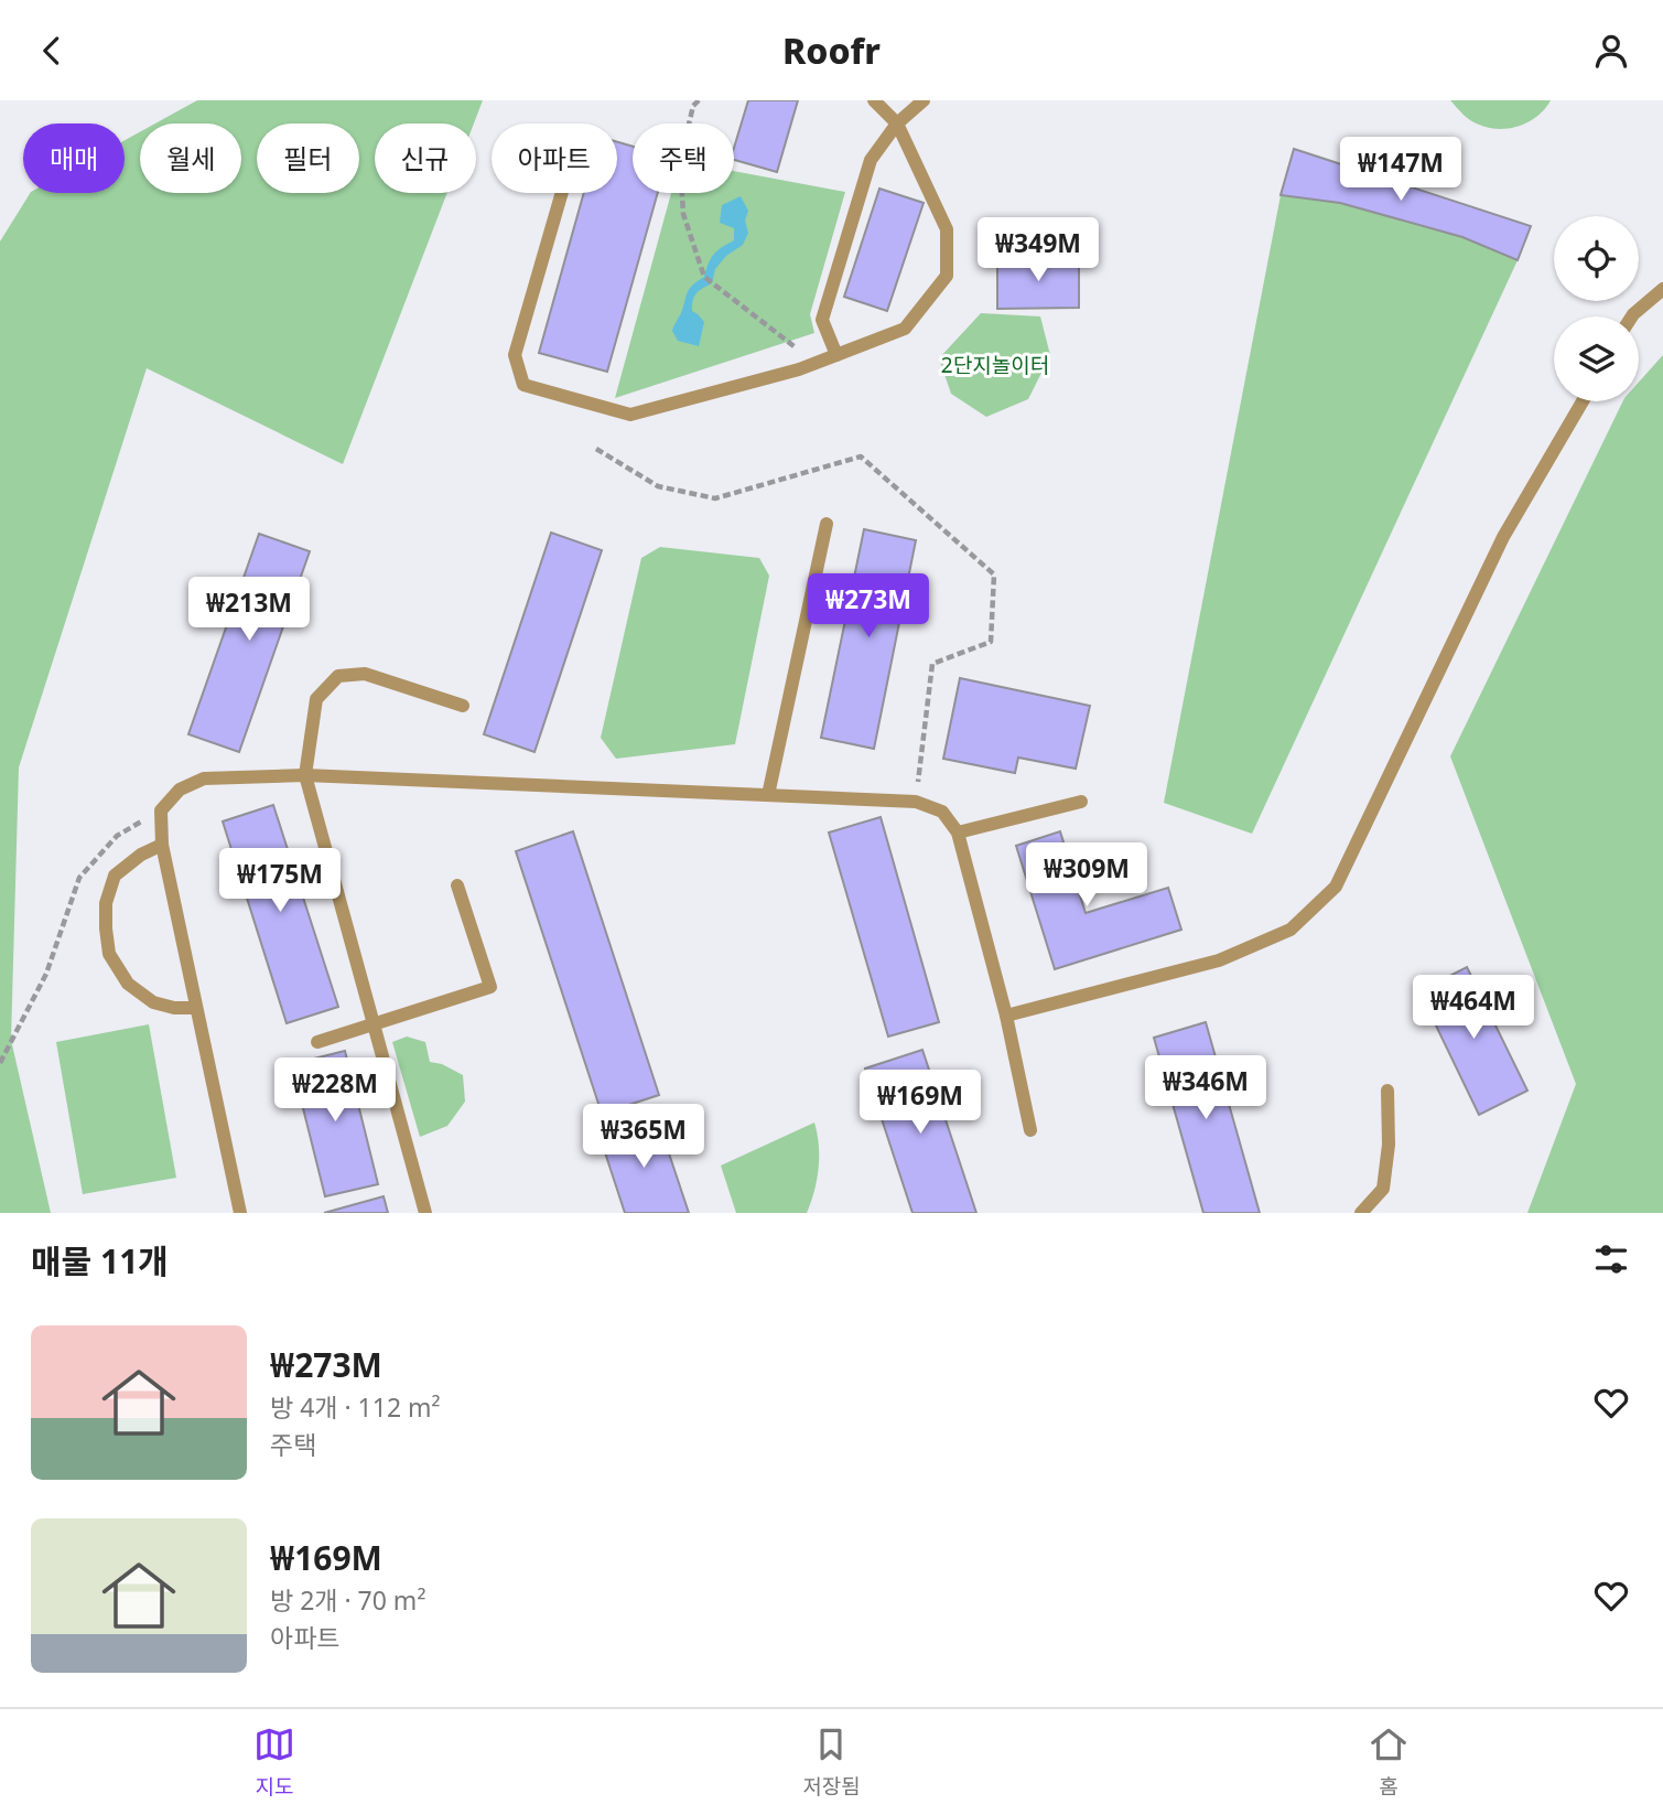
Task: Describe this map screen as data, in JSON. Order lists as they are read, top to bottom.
{
  "parks": ["2단지놀이터"],
  "page": {
    "header": "Roofr",
    "chip": [
      "매매",
      "월세",
      "필터",
      "신규",
      "아파트",
      "주택"
    ],
    "price": [
      "₩147M",
      "₩349M",
      "₩273M",
      "₩213M",
      "₩309M",
      "₩175M",
      "₩464M",
      "₩346M",
      "₩228M",
      "₩169M",
      "₩365M"
    ],
    "heading": "매물 11개",
    "list": [
      {
        "name": "₩273M",
        "note": "방 4개 · 112 m² · 주택"
      },
      {
        "name": "₩169M",
        "note": "방 2개 · 70 m² · 아파트"
      }
    ],
    "tabs": ["지도", "저장됨", "홈"]
  }
}
